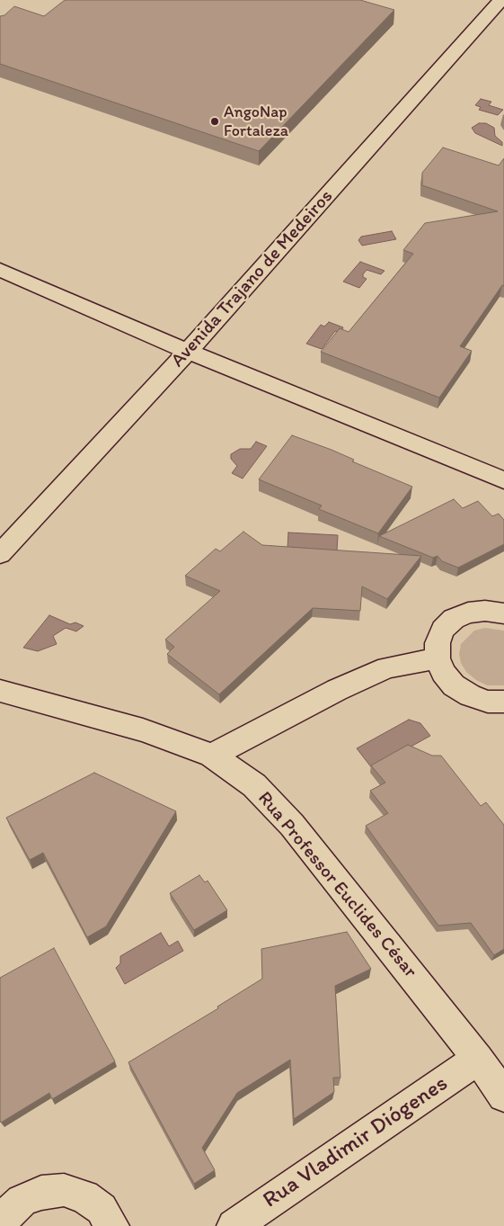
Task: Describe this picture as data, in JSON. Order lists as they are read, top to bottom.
{
  "streets": {
    "street": ["Avenida Trajano de Medeiros", "Rua Professor Euclides César", "Rua Vladimir Diógenes"]
  },
  "crossings": [
    ["Rua Professor Euclides César", "Rua Vladimir Diógenes"]
  ],
  "places": ["AngoNap Fortaleza"]
}
